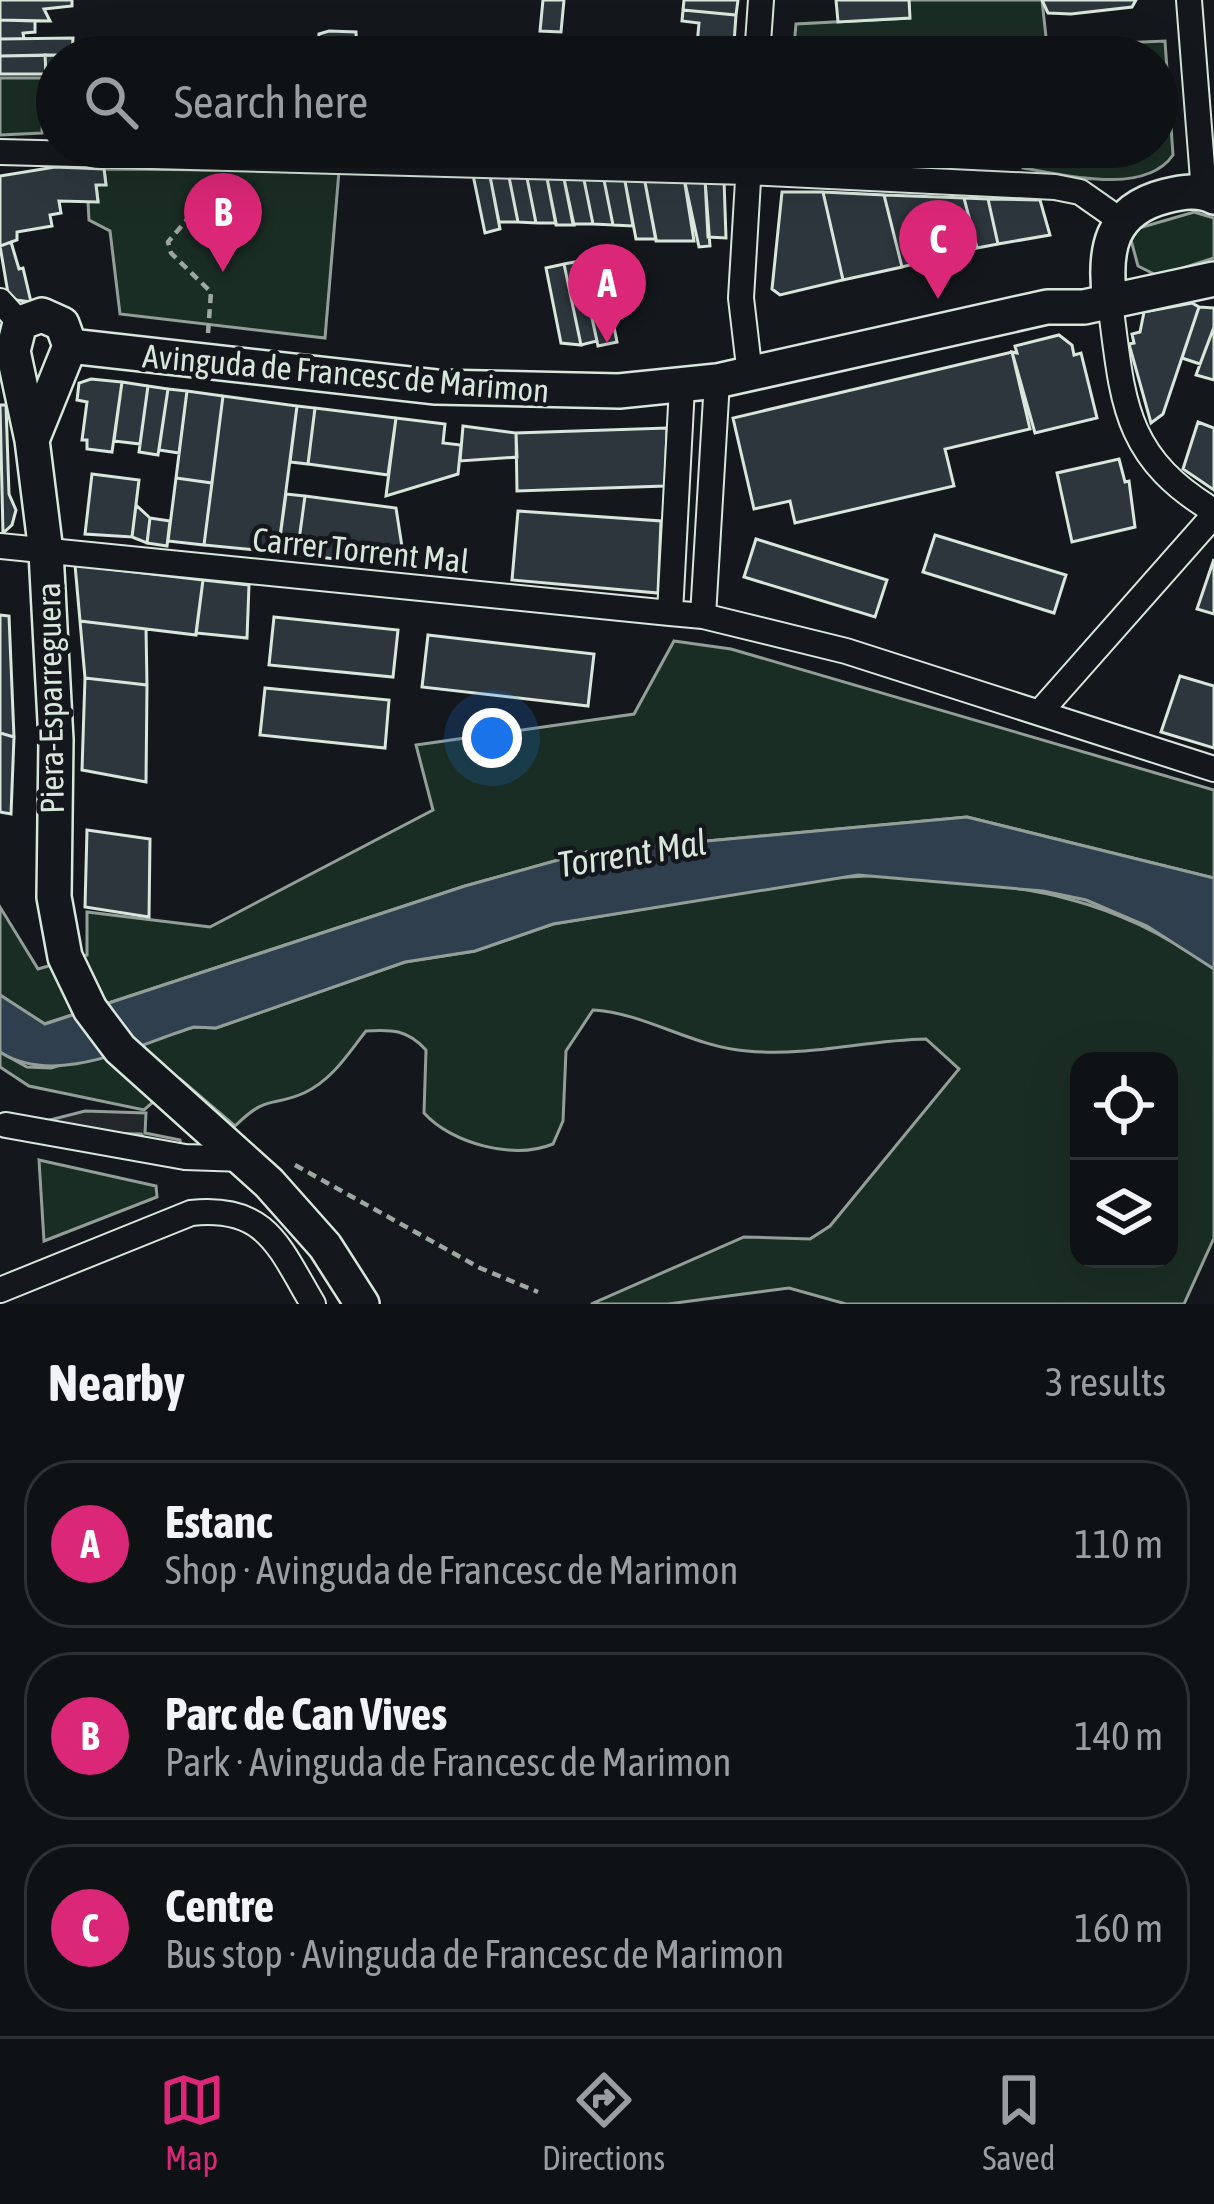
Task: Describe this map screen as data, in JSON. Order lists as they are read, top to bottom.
{
  "streets": {
    "main road": ["Avinguda de Francesc de Marimon", "Piera-Esparreguera"],
    "street": ["Carrer Torrent Mal"]
  },
  "crossings": [
    ["Avinguda de Francesc de Marimon", "Piera-Esparreguera"],
    ["Carrer Torrent Mal", "Piera-Esparreguera"]
  ],
  "water": ["Torrent Mal"],
  "page": {
    "search": "Search here",
    "pins": ["B", "C", "A"],
    "heading": ["Nearby", "3 results"],
    "list": [
      {
        "mark": "A",
        "name": "Estanc",
        "note": "Shop · Avinguda de Francesc de Marimon",
        "value": "110 m"
      },
      {
        "mark": "B",
        "name": "Parc de Can Vives",
        "note": "Park · Avinguda de Francesc de Marimon",
        "value": "140 m"
      },
      {
        "mark": "C",
        "name": "Centre",
        "note": "Bus stop · Avinguda de Francesc de Marimon",
        "value": "160 m"
      }
    ],
    "nav": ["Map", "Directions", "Saved"]
  }
}
